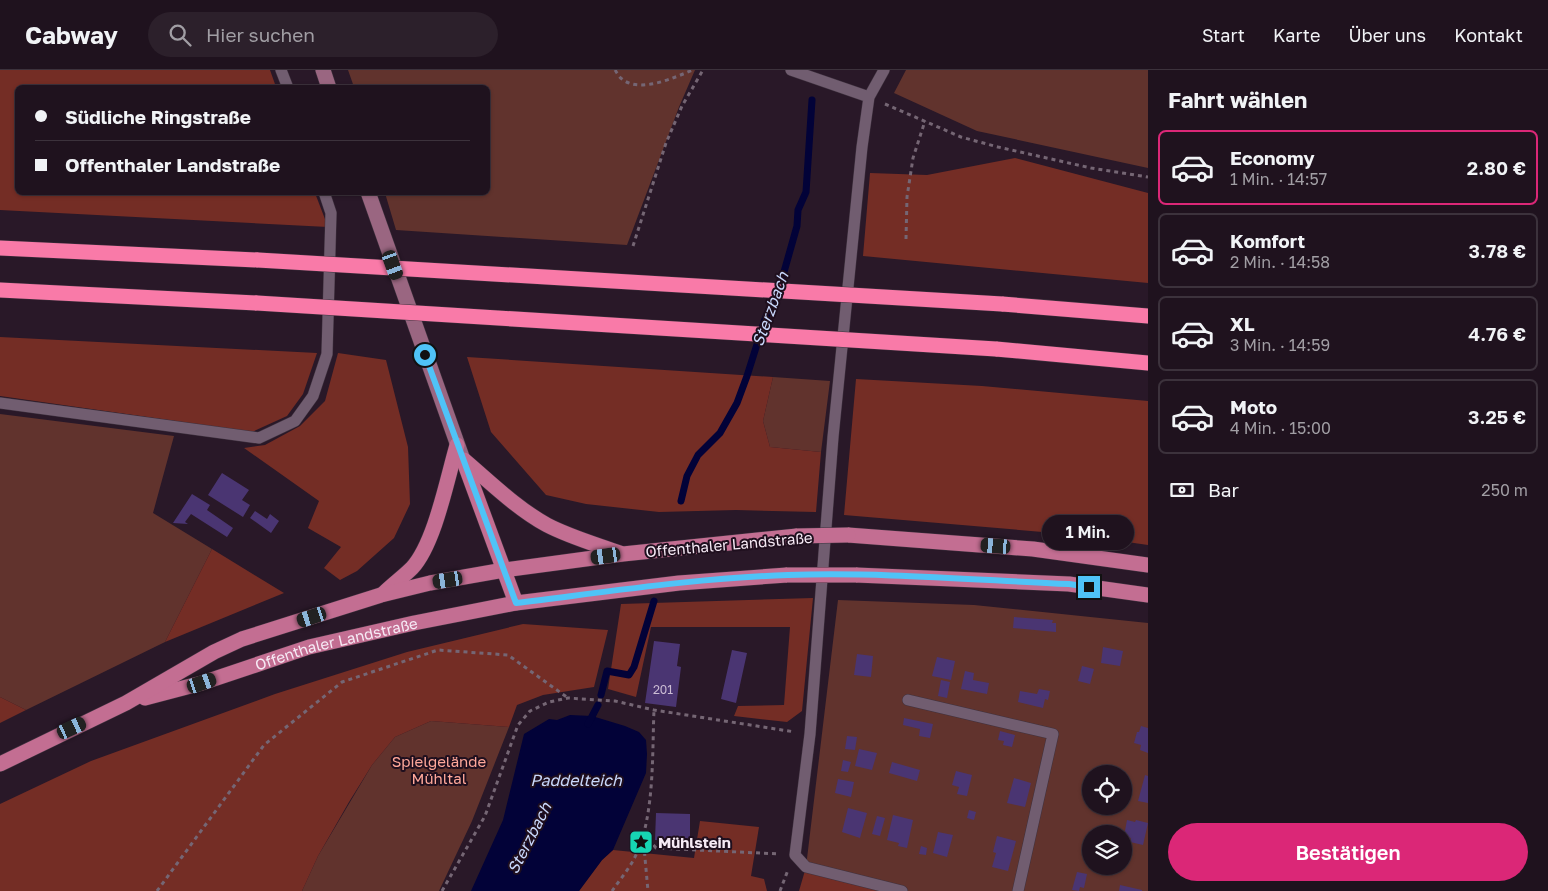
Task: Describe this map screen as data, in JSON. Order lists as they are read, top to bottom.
{
  "streets": {
    "main road": ["Offenthaler Landstraße"]
  },
  "water": ["Sterzbach", "Paddelteich"],
  "parks": ["Spielgelände Mühltal"],
  "places": {
    "place": ["Mühlstein"]
  },
  "house_numbers": ["201"],
  "page": {
    "header": "Cabway",
    "search": "Hier suchen",
    "nav": [
      "Start",
      "Karte",
      "Über uns",
      "Kontakt"
    ],
    "heading": "Fahrt wählen",
    "banner": ["Südliche Ringstraße", "Offenthaler Landstraße"],
    "list": [
      {
        "name": "Economy",
        "note": "1 Min. · 14:57",
        "value": "2.80 €"
      },
      {
        "name": "Komfort",
        "note": "2 Min. · 14:58",
        "value": "3.78 €"
      },
      {
        "name": "XL",
        "note": "3 Min. · 14:59",
        "value": "4.76 €"
      },
      {
        "name": "Moto",
        "note": "4 Min. · 15:00",
        "value": "3.25 €"
      }
    ],
    "pay": ["Bar", "250 m"],
    "bubble": "1 Min.",
    "buttons": "Bestätigen"
  }
}
